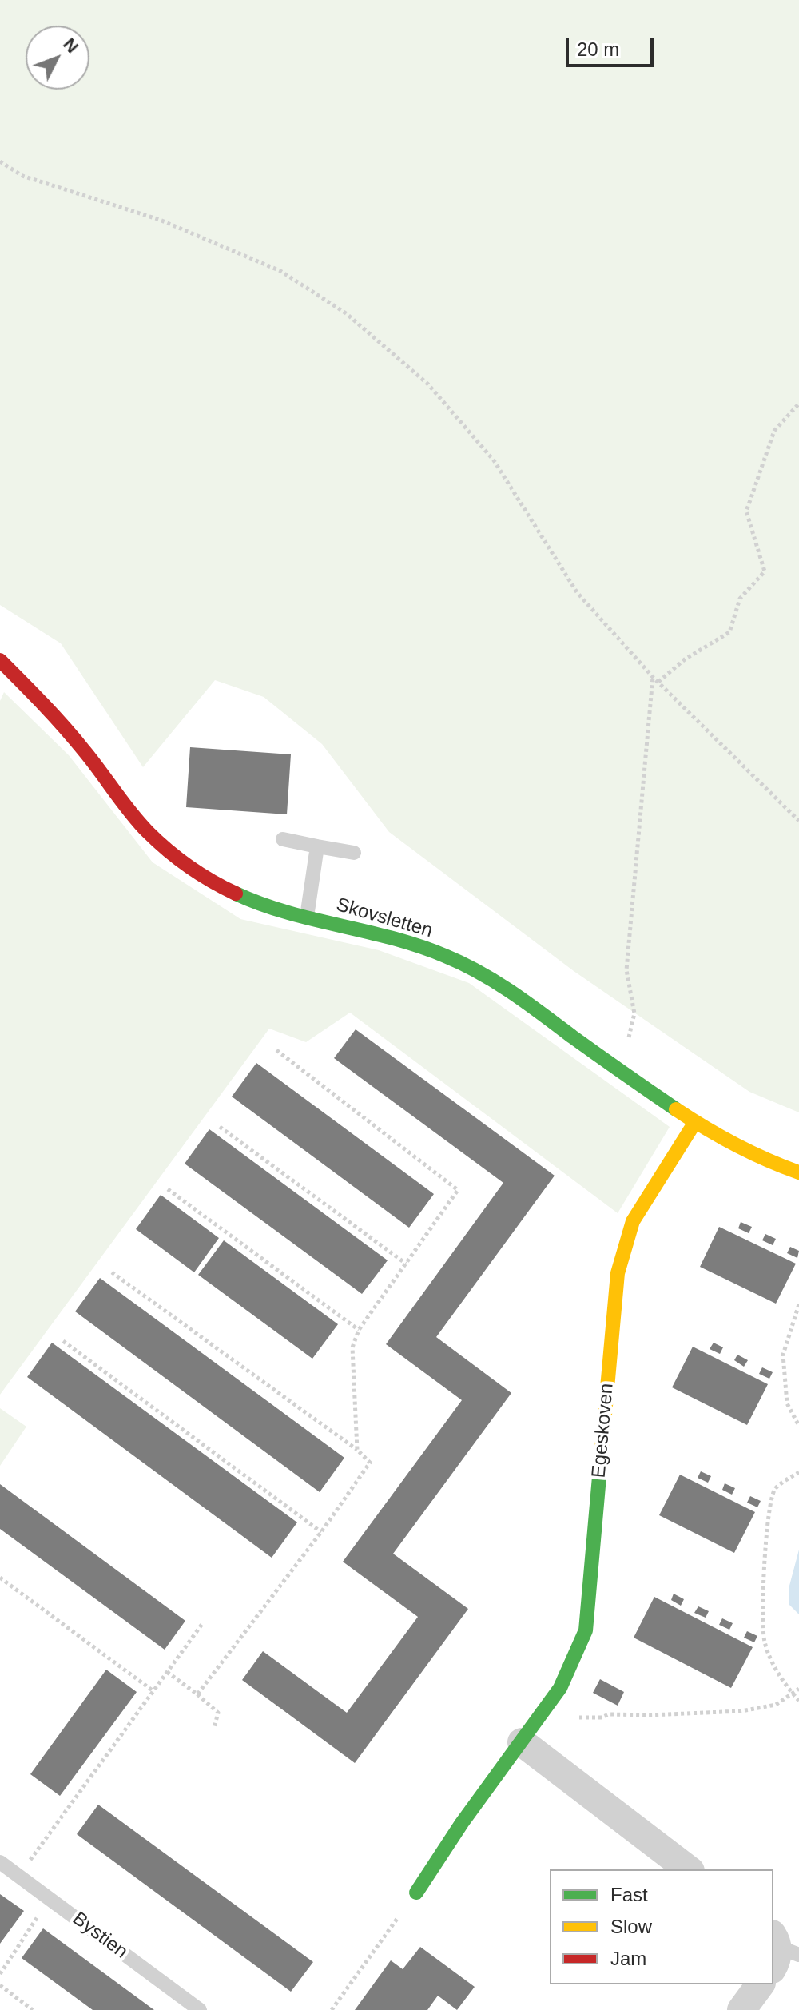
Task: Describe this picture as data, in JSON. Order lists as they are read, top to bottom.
{
  "streets": {
    "street": ["Skovsletten", "Egeskoven"],
    "lane": ["Bystien"]
  },
  "crossings": [
    ["Skovsletten", "Egeskoven"]
  ],
  "legend": ["Fast", "Slow", "Jam"],
  "scale_bar": "20 m",
  "north": "top right"
}
